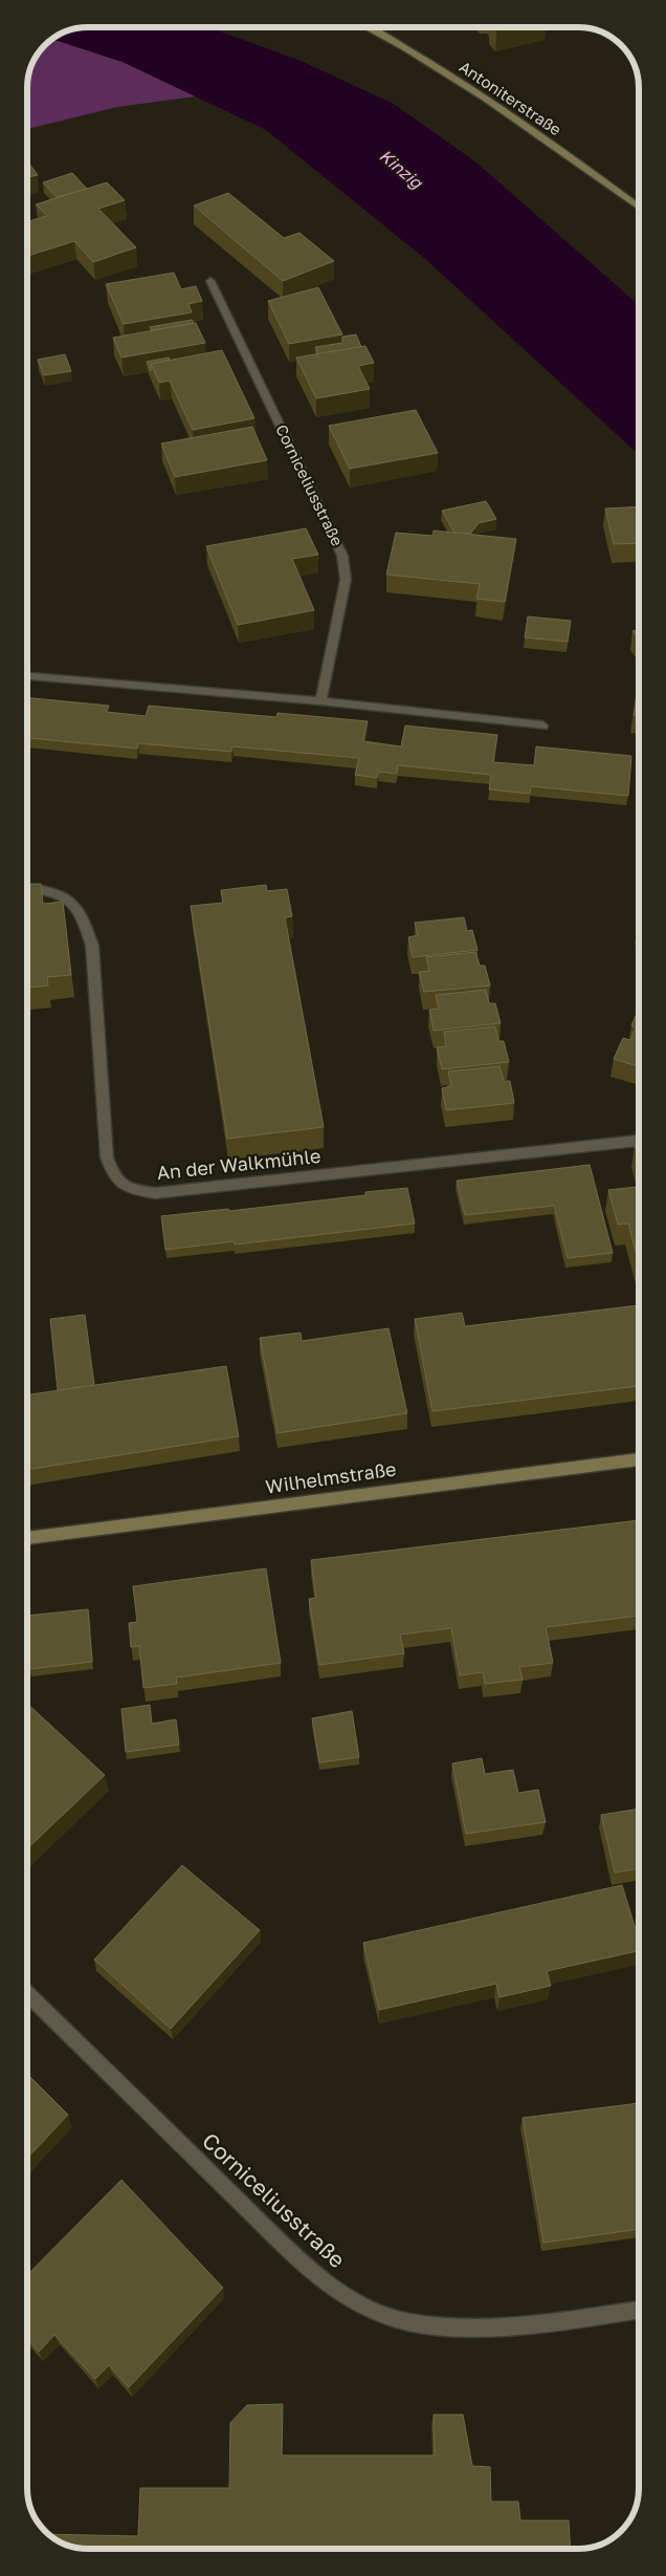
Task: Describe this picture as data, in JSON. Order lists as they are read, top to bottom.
{
  "streets": {
    "street": [
      "Antoniterstraße",
      "Corniceliusstraße",
      "An der Walkmühle",
      "Wilhelmstraße"
    ]
  },
  "water": ["Kinzig"]
}
